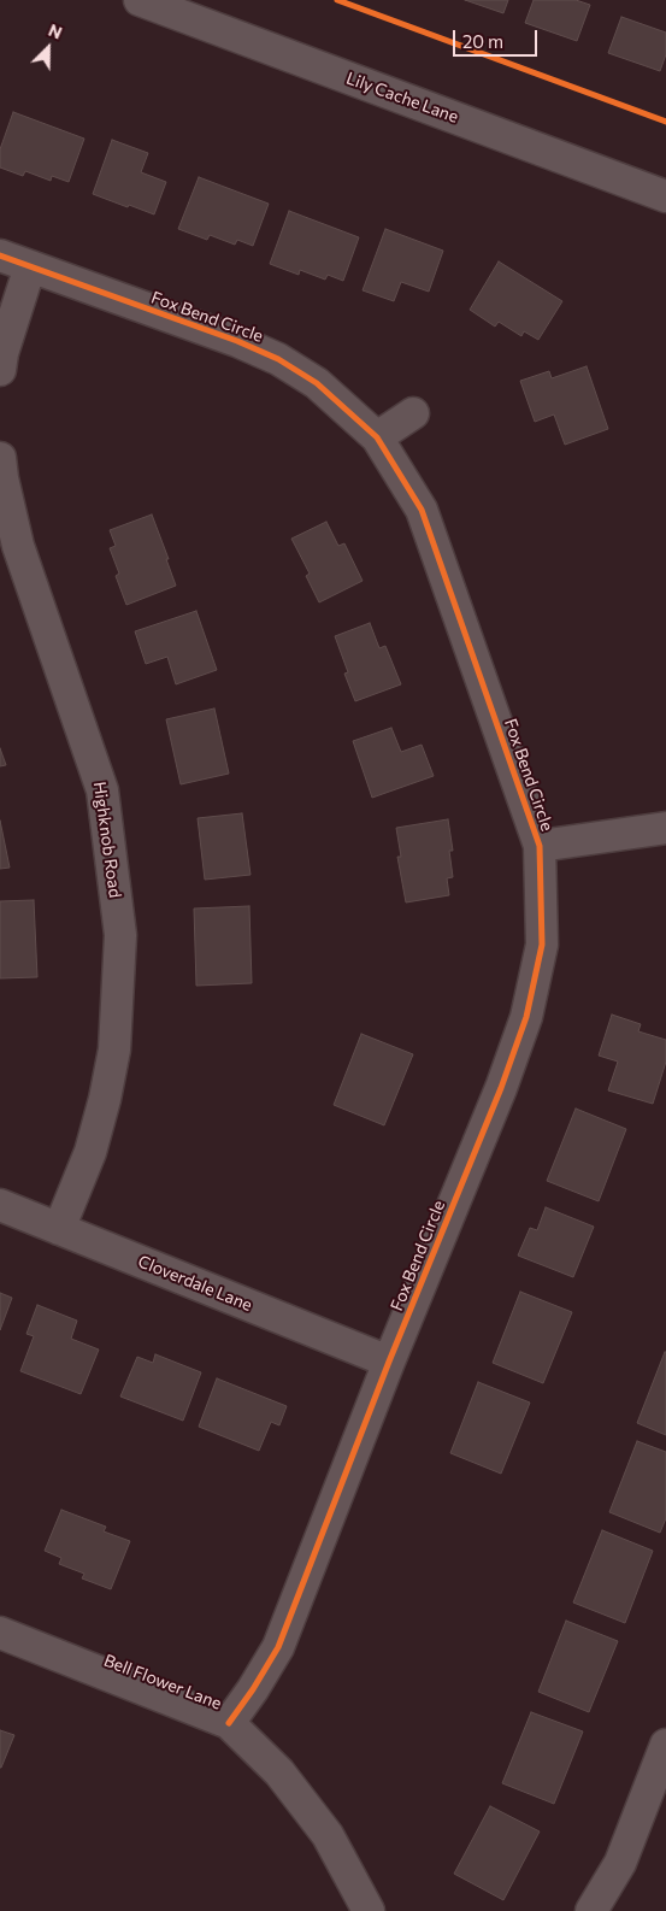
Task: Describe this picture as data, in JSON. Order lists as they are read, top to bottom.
{
  "streets": {
    "street": [
      "Lily Cache Lane",
      "Fox Bend Circle",
      "Highknob Road",
      "Cloverdale Lane",
      "Bell Flower Lane"
    ]
  },
  "crossings": [
    ["Fox Bend Circle", "Cloverdale Lane"],
    ["Fox Bend Circle", "Bell Flower Lane"],
    ["Highknob Road", "Cloverdale Lane"]
  ],
  "scale_bar": "20 m",
  "north": "top right"
}
